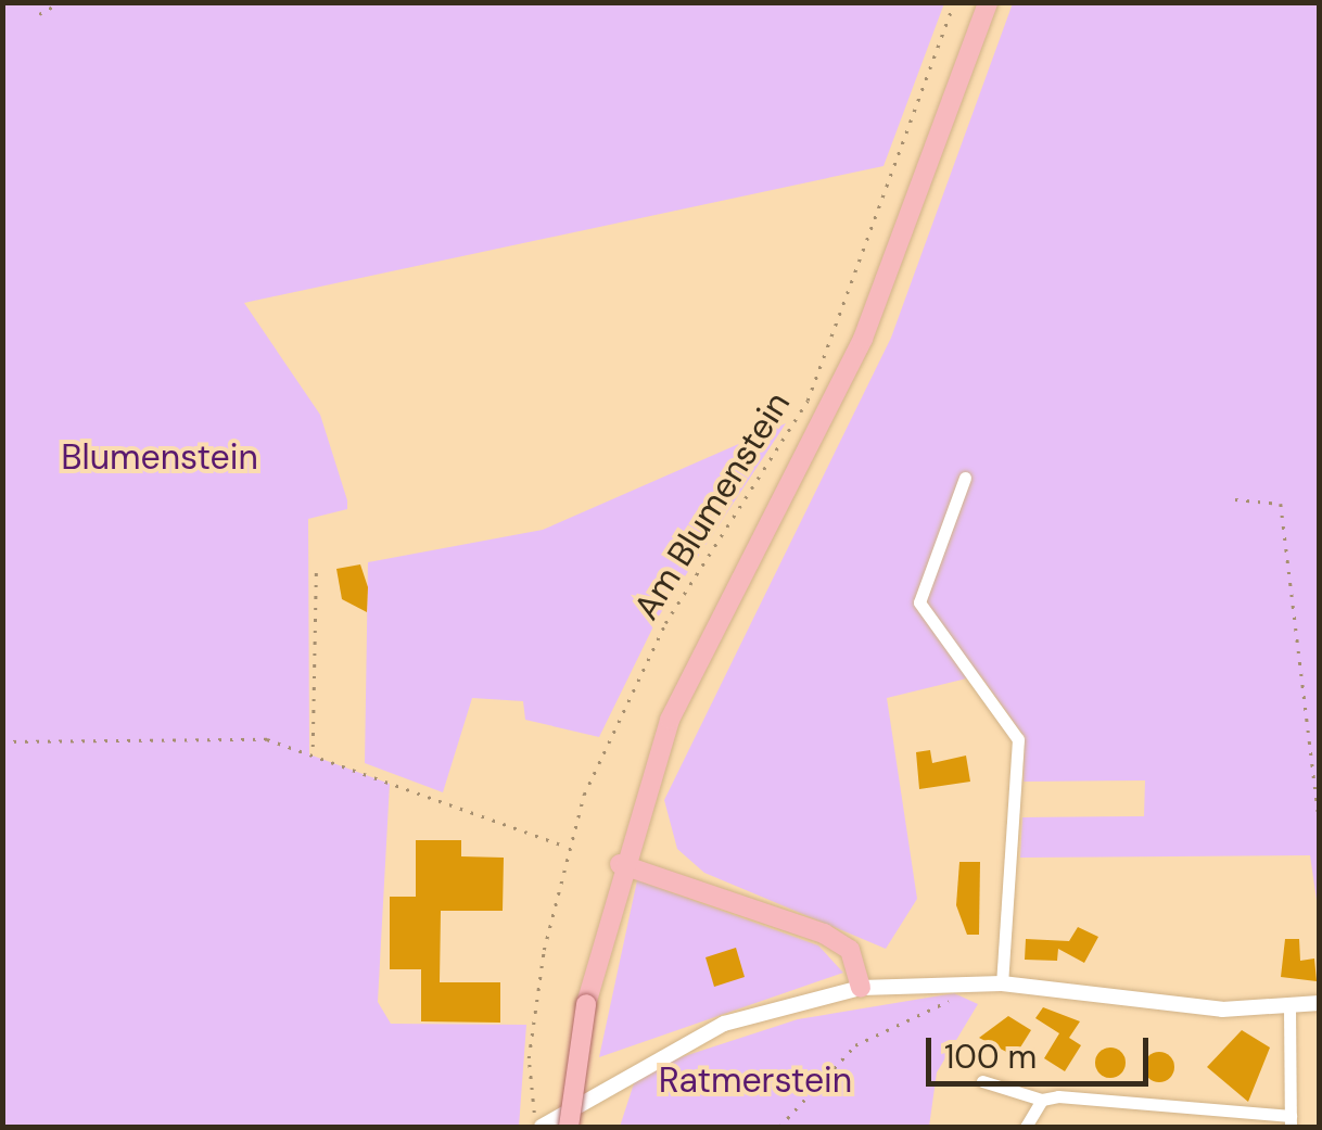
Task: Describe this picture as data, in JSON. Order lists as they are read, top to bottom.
{
  "streets": {
    "path": ["Am Blumenstein"]
  },
  "parks": ["Blumenstein", "Ratmerstein"],
  "scale_bar": "100 m"
}
